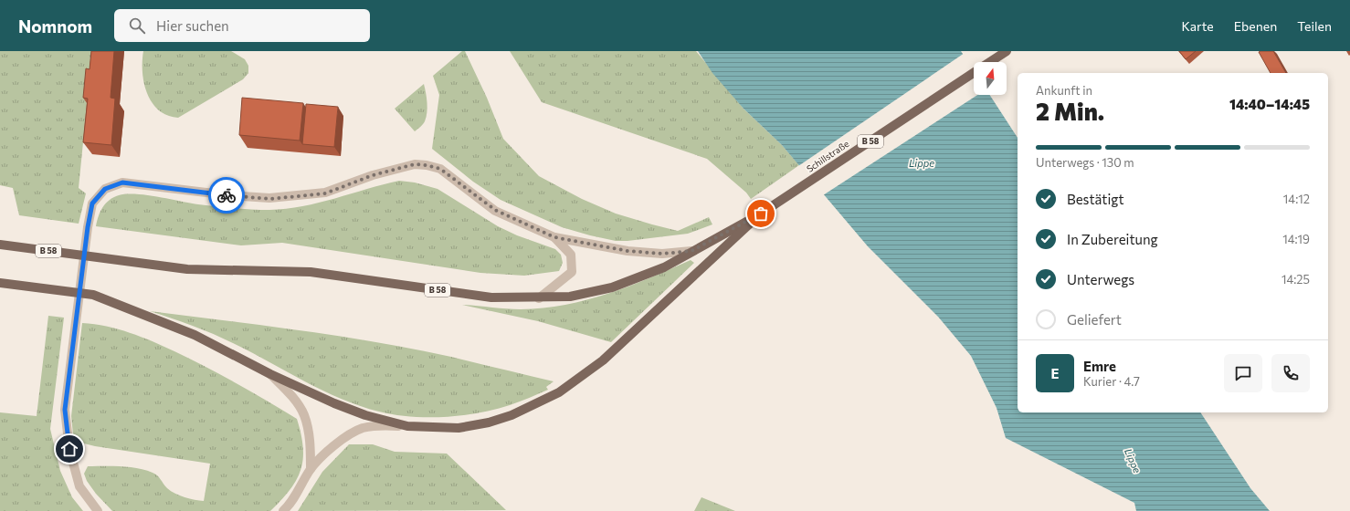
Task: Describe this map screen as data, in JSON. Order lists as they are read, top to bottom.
{
  "streets": {
    "main road": ["B 58", "Schillstraße"]
  },
  "crossings": [
    ["B 58", "Schillstraße"]
  ],
  "water": ["Lippe"],
  "north": "top",
  "page": {
    "header": "Nomnom",
    "search": "Hier suchen",
    "nav": ["Karte", "Ebenen", "Teilen"],
    "heading": ["2 Min.", "Ankunft in", "14:40–14:45"],
    "panel": ["Emre", "Kurier · 4.7"],
    "bar": "Unterwegs · 130 m",
    "list": [
      ["Bestätigt", "14:12"],
      ["In Zubereitung", "14:19"],
      ["Unterwegs", "14:25"],
      "Geliefert"
    ],
    "round": "E"
  }
}
